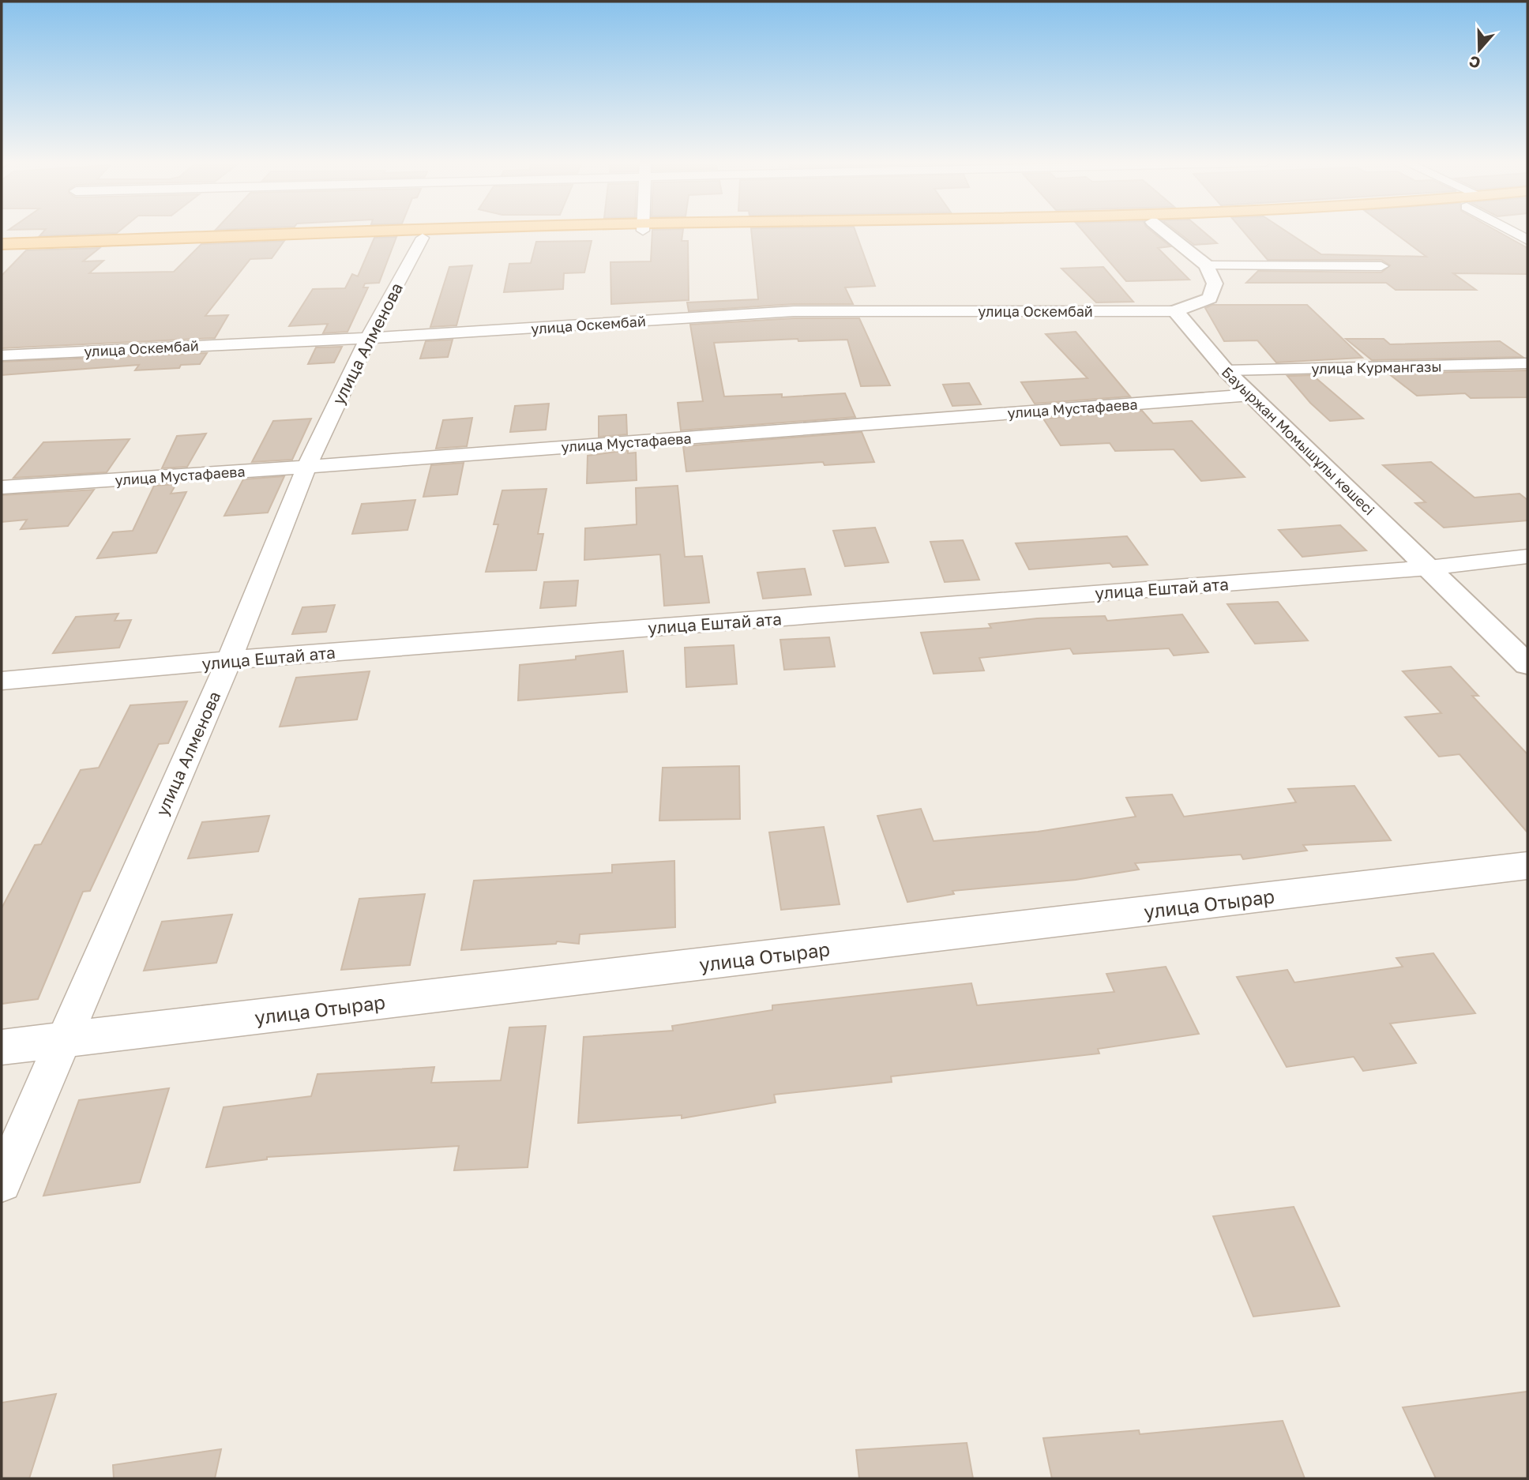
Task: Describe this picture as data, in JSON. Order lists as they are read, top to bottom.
{
  "streets": {
    "street": [
      "улица Оскембай",
      "улица Алменова",
      "улица Курмангазы",
      "улица Мустафаева",
      "Бауыржан Момышұлы көшесі",
      "улица Ештай ата",
      "улица Отырар"
    ]
  },
  "crossings": [
    ["улица Оскембай", "улица Алменова"],
    ["улица Оскембай", "Бауыржан Момышұлы көшесі"],
    ["улица Алменова", "улица Мустафаева"],
    ["улица Алменова", "улица Ештай ата"],
    ["улица Алменова", "улица Отырар"],
    ["улица Курмангазы", "Бауыржан Момышұлы көшесі"],
    ["улица Мустафаева", "Бауыржан Момышұлы көшесі"],
    ["Бауыржан Момышұлы көшесі", "улица Ештай ата"]
  ],
  "north": "bottom"
}
